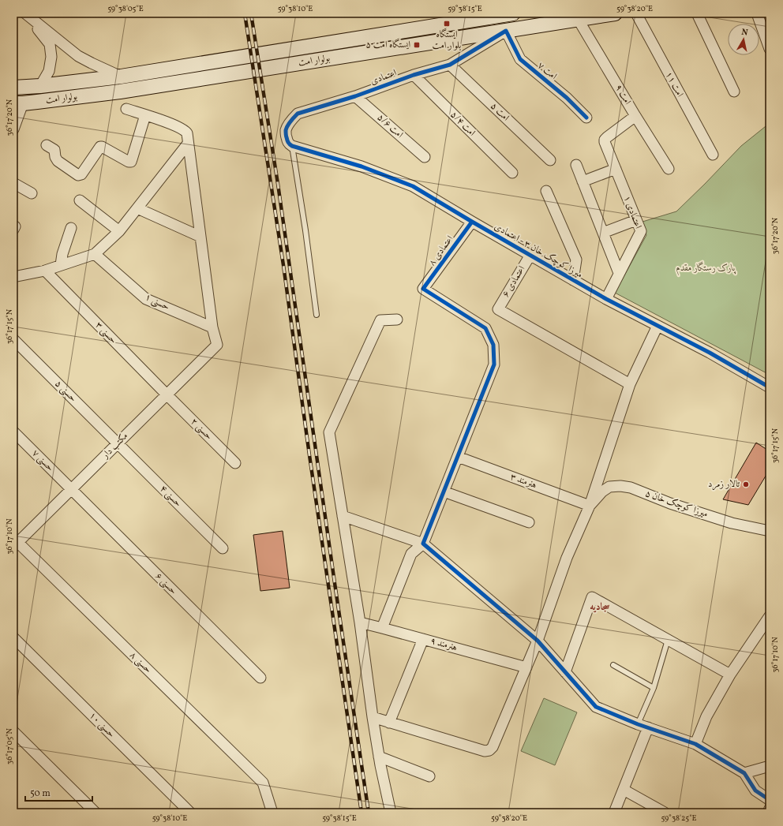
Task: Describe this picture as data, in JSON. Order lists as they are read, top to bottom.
{
  "streets": {
    "main road": ["بولوار امت"],
    "street": [
      "امت ۷",
      "اعتمادی",
      "امت ۱۱",
      "امت ۹",
      "امت ۵",
      "امت ۵/۴",
      "امت ۵/۶",
      "اعتمادی ۱",
      "اعتمادی ۸",
      "میرزا کوچک خان ۳ - اعتمادی",
      "اعتمادی ۶",
      "حسنی ۱",
      "حسنی ۳",
      "حسنی ۵",
      "حسنی ۲",
      "مکتب دار",
      "حسنی ۷",
      "هنرمند ۳",
      "حسنی ۴",
      "میرزا کوچک خان ۵",
      "حسنی ۶",
      "هنرمند ۹",
      "حسنی ۸",
      "حسنی ۱۰"
    ]
  },
  "crossings": [
    ["بولوار امت", "امت ۷"],
    ["بولوار امت", "اعتمادی"],
    ["بولوار امت", "امت ۹"],
    ["امت ۷", "اعتمادی"],
    ["اعتمادی", "امت ۵"],
    ["اعتمادی", "امت ۵/۴"],
    ["اعتمادی", "امت ۵/۶"],
    ["اعتمادی", "میرزا کوچک خان ۳ - اعتمادی"],
    ["امت ۹", "اعتمادی ۱"],
    ["اعتمادی ۱", "میرزا کوچک خان ۳ - اعتمادی"],
    ["اعتمادی ۸", "میرزا کوچک خان ۳ - اعتمادی"],
    ["اعتمادی ۸", "هنرمند ۳"],
    ["میرزا کوچک خان ۳ - اعتمادی", "اعتمادی ۶"],
    ["حسنی ۱", "مکتب دار"],
    ["حسنی ۳", "حسنی ۲"],
    ["حسنی ۳", "مکتب دار"],
    ["حسنی ۵", "مکتب دار"],
    ["حسنی ۵", "حسنی ۴"],
    ["حسنی ۲", "مکتب دار"],
    ["مکتب دار", "حسنی ۷"],
    ["مکتب دار", "حسنی ۴"],
    ["مکتب دار", "حسنی ۶"],
    ["مکتب دار", "حسنی ۸"],
    ["حسنی ۷", "حسنی ۶"],
    ["هنرمند ۳", "میرزا کوچک خان ۵"]
  ],
  "districts": ["سجادیه"],
  "parks": ["پارک رستگار مقدم"],
  "places": {
    "transit": ["ایستگاه بلوار امت", "ایستگاه امت ۵"],
    "other": ["تالار زمرد"]
  },
  "scale_bar": "50 m",
  "north": "top",
  "coordinates": [
    "59°38'05\"E",
    "59°38'10\"E",
    "59°38'15\"E",
    "59°38'20\"E",
    "36°17'20\"N",
    "36°17'15\"N",
    "36°17'10\"N",
    "36°17'05\"N",
    "59°38'25\"E"
  ]
}
